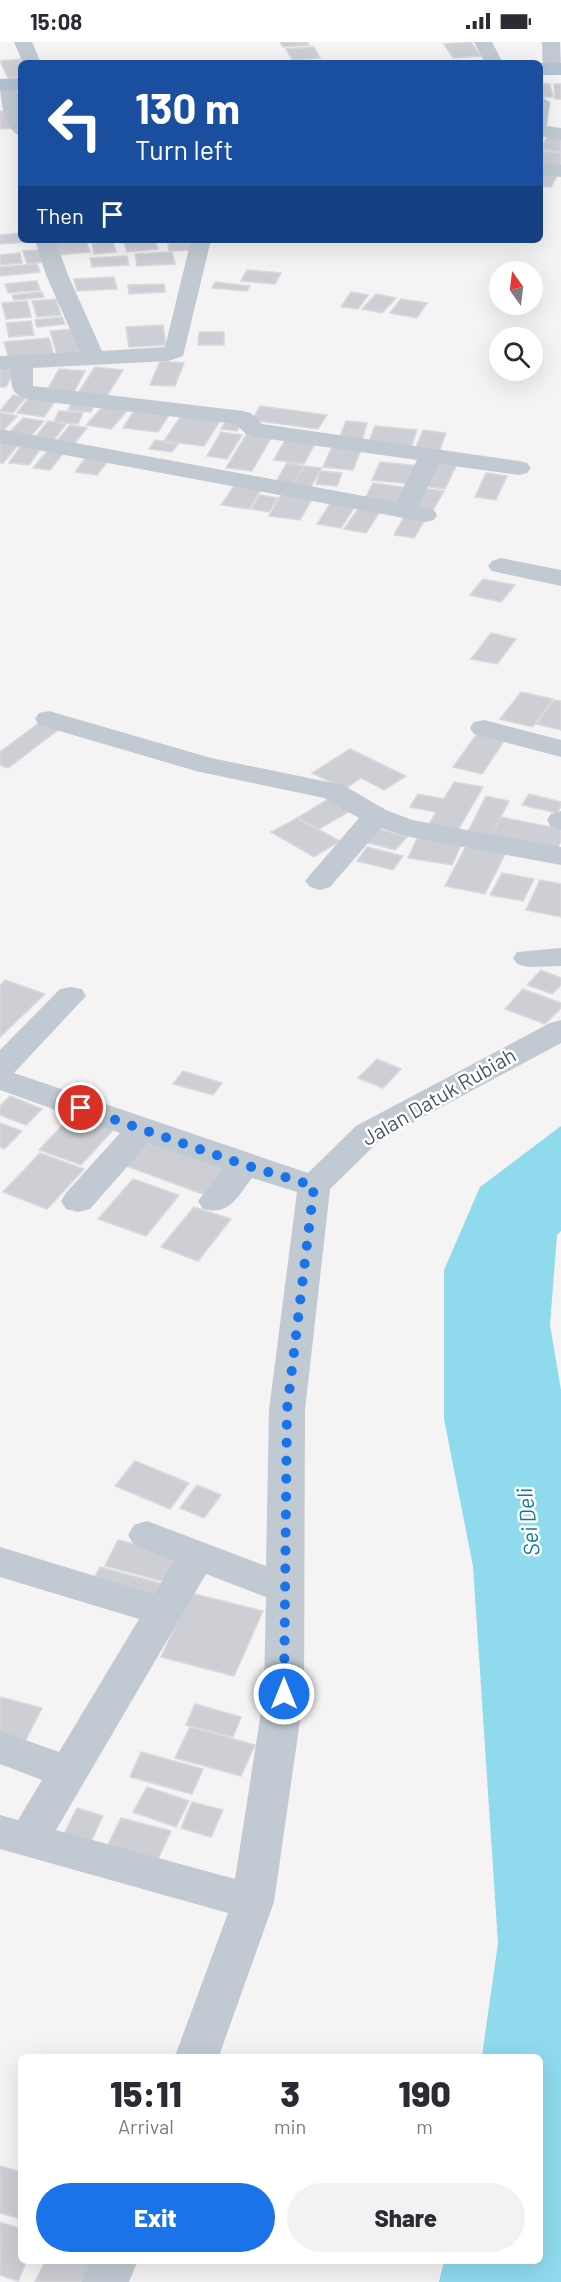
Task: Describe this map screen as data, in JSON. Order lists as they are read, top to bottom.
{
  "streets": {
    "street": ["Jalan Datuk Rubiah"]
  },
  "water": ["Sei Deli"],
  "north": "top",
  "page": {
    "status": "15:08",
    "turn": ["130 m", "Turn left"],
    "then": "Then",
    "eta": [
      "15:11",
      "Arrival",
      "3",
      "min",
      "190",
      "m"
    ],
    "buttons": ["Exit", "Share"]
  }
}
